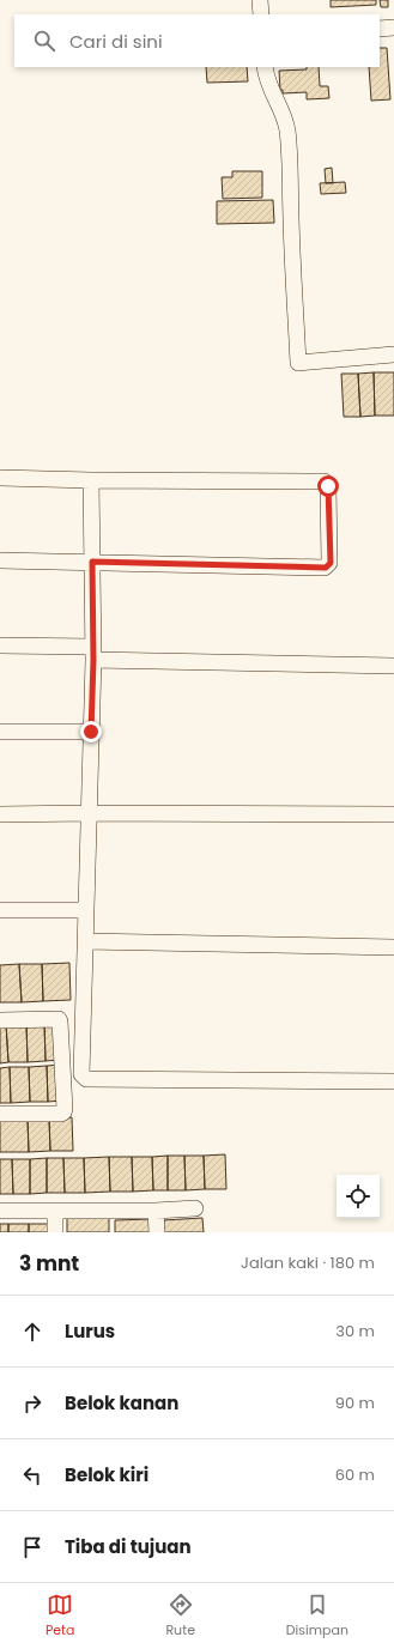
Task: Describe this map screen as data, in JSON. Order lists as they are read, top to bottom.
{
  "page": {
    "search": "Cari di sini",
    "heading": ["3 mnt", "Jalan kaki · 180 m"],
    "list": [
      ["Lurus", "30 m"],
      ["Belok kanan", "90 m"],
      ["Belok kiri", "60 m"],
      "Tiba di tujuan"
    ],
    "nav": ["Peta", "Rute", "Disimpan"]
  }
}
